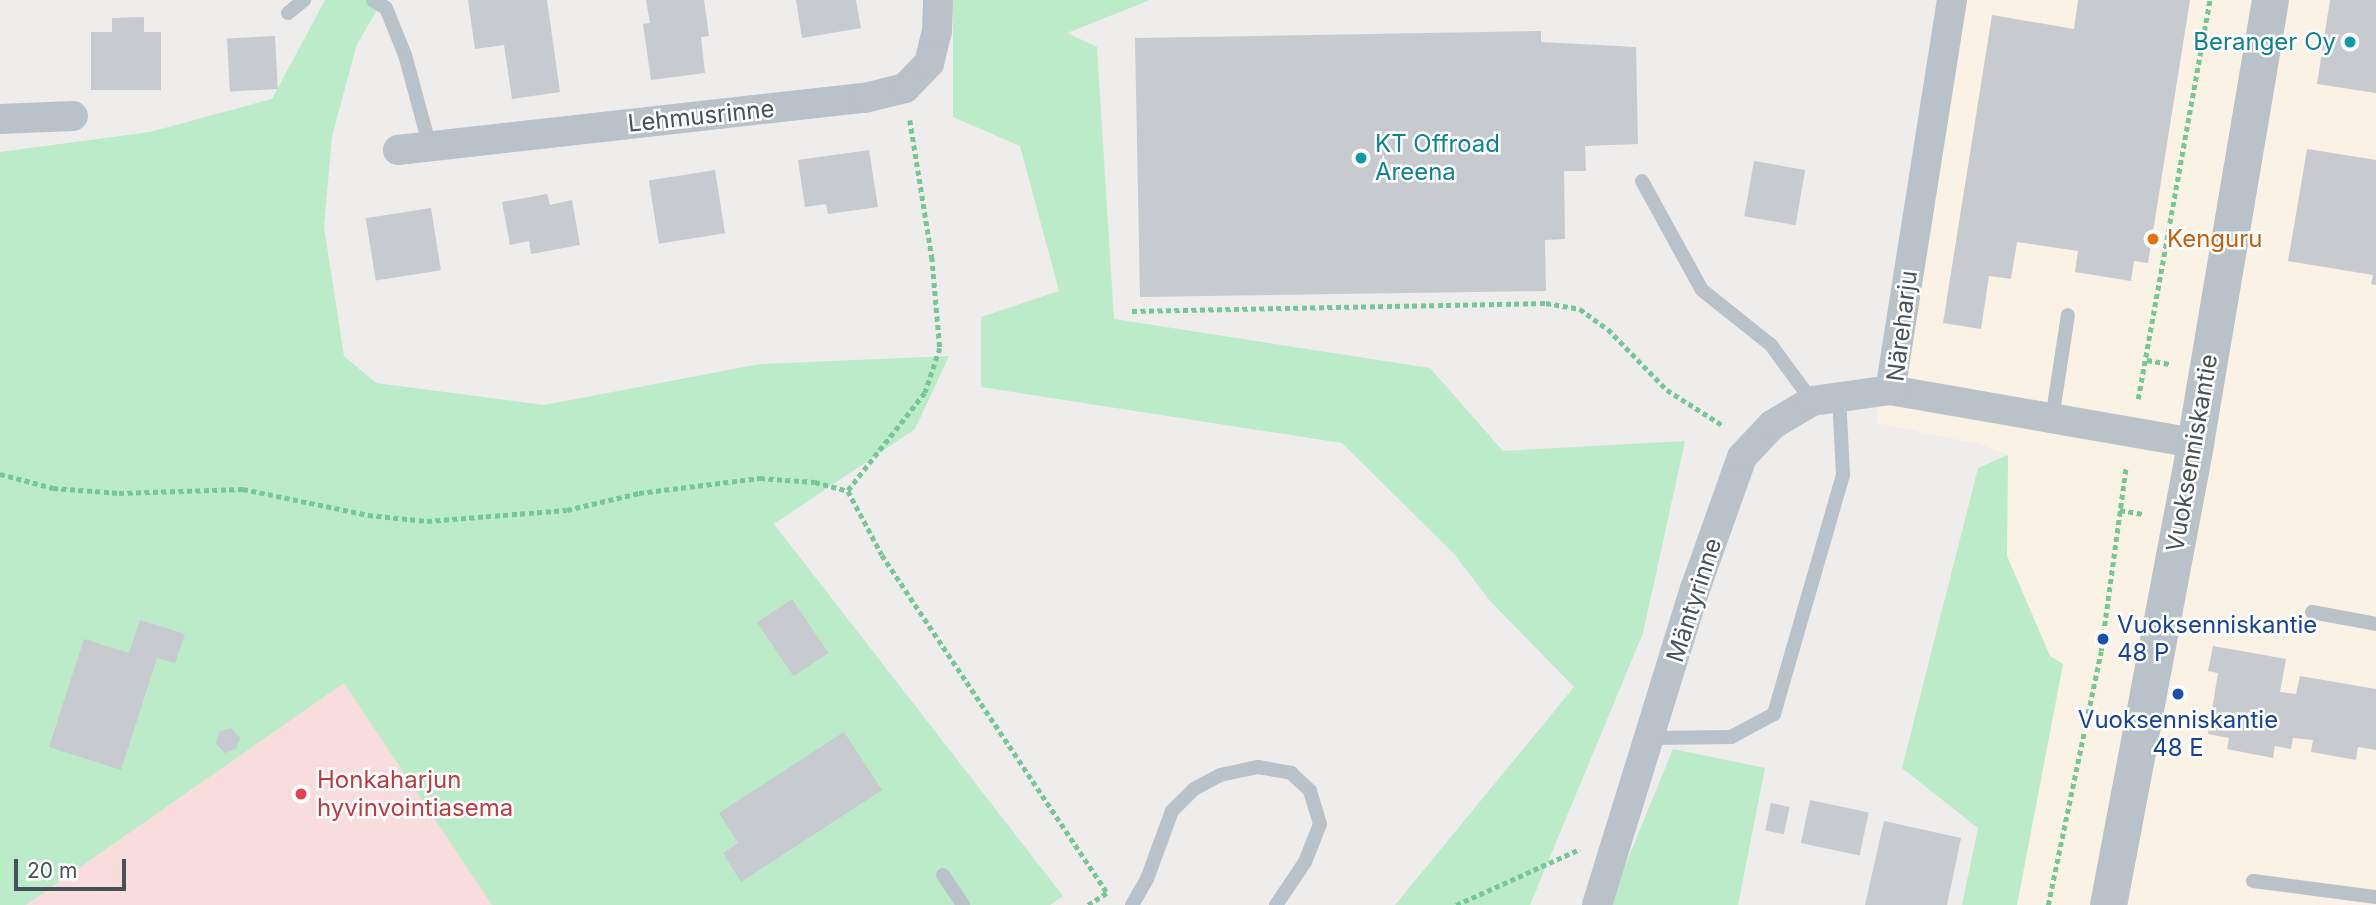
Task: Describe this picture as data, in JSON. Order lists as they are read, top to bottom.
{
  "streets": {
    "street": [
      "Lehmusrinne",
      "Näreharju",
      "Vuoksenniskantie",
      "Mäntyrinne"
    ]
  },
  "crossings": [
    ["Näreharju", "Vuoksenniskantie"],
    ["Näreharju", "Mäntyrinne"]
  ],
  "places": [
    "Beranger Oy",
    "KT Offroad Areena",
    "Kenguru",
    "Vuoksenniskantie 48 P",
    "Vuoksenniskantie 48 E",
    "Honkaharjun hyvinvointiasema"
  ],
  "scale_bar": "20 m"
}
